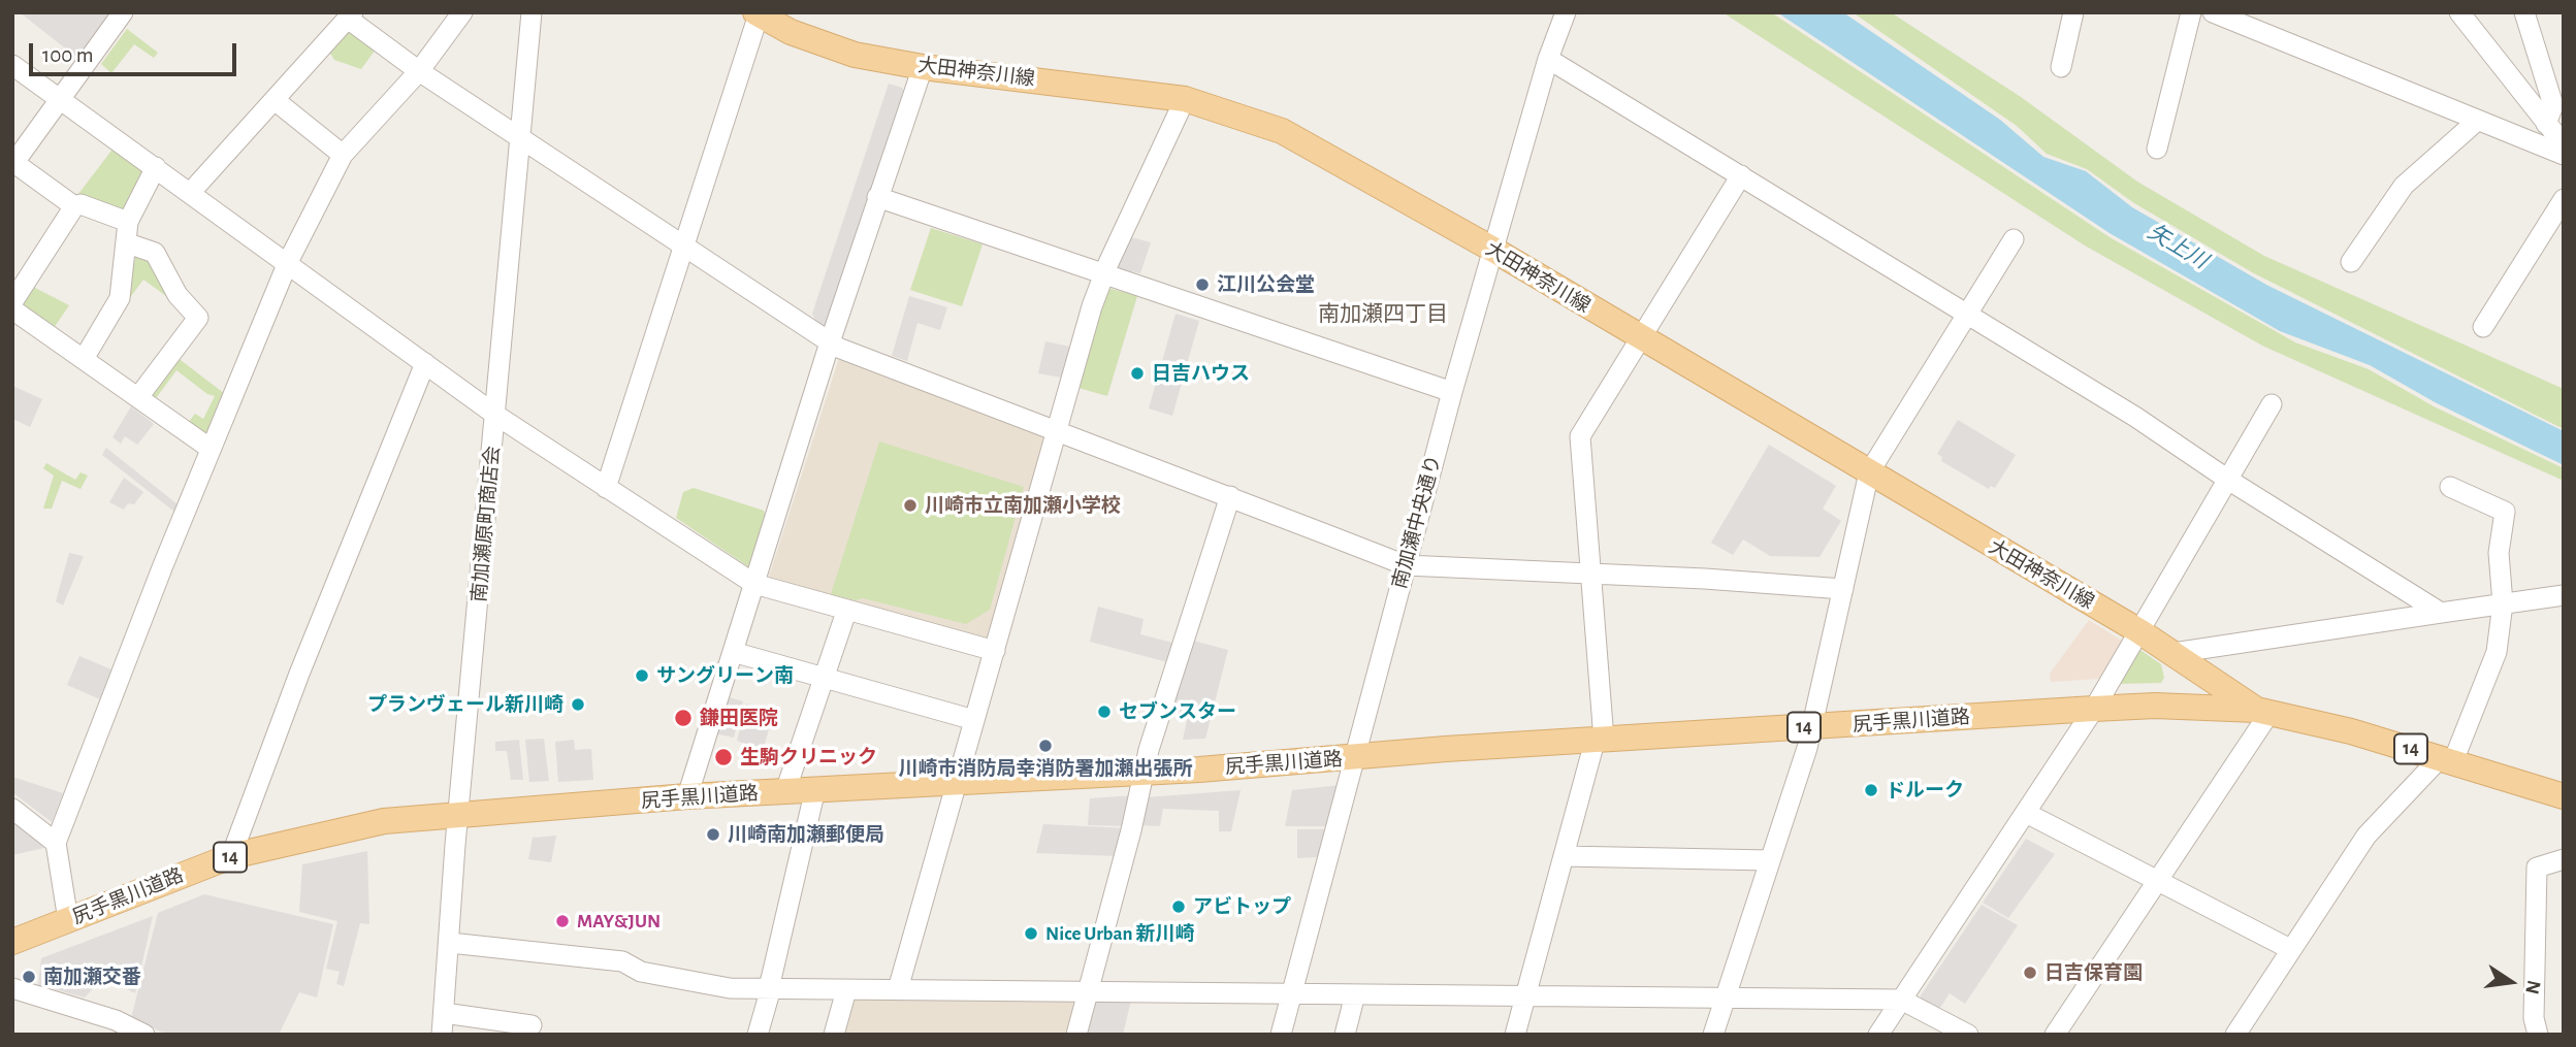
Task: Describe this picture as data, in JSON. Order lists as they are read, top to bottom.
{
  "streets": {
    "main road": ["大田神奈川線", "尻手黒川道路", "14"],
    "street": ["南加瀬中央通り", "南加瀬原町商店会"]
  },
  "crossings": [
    ["大田神奈川線", "南加瀬中央通り"],
    ["大田神奈川線", "尻手黒川道路"],
    ["南加瀬中央通り", "尻手黒川道路"],
    ["南加瀬原町商店会", "尻手黒川道路"]
  ],
  "districts": ["南加瀬四丁目"],
  "water": ["矢上川"],
  "places": [
    "江川公会堂",
    "日吉ハウス",
    "川崎市立南加瀬小学校",
    "サングリーン南",
    "プランヴェール新川崎",
    "セブンスター",
    "鎌田医院",
    "川崎市消防局幸消防署加瀬出張所",
    "生駒クリニック",
    "ドルーク",
    "川崎南加瀬郵便局",
    "アビトップ",
    "MAY&JUN",
    "Nice Urban 新川崎",
    "日吉保育園",
    "南加瀬交番"
  ],
  "scale_bar": "100 m",
  "north": "right"
}
